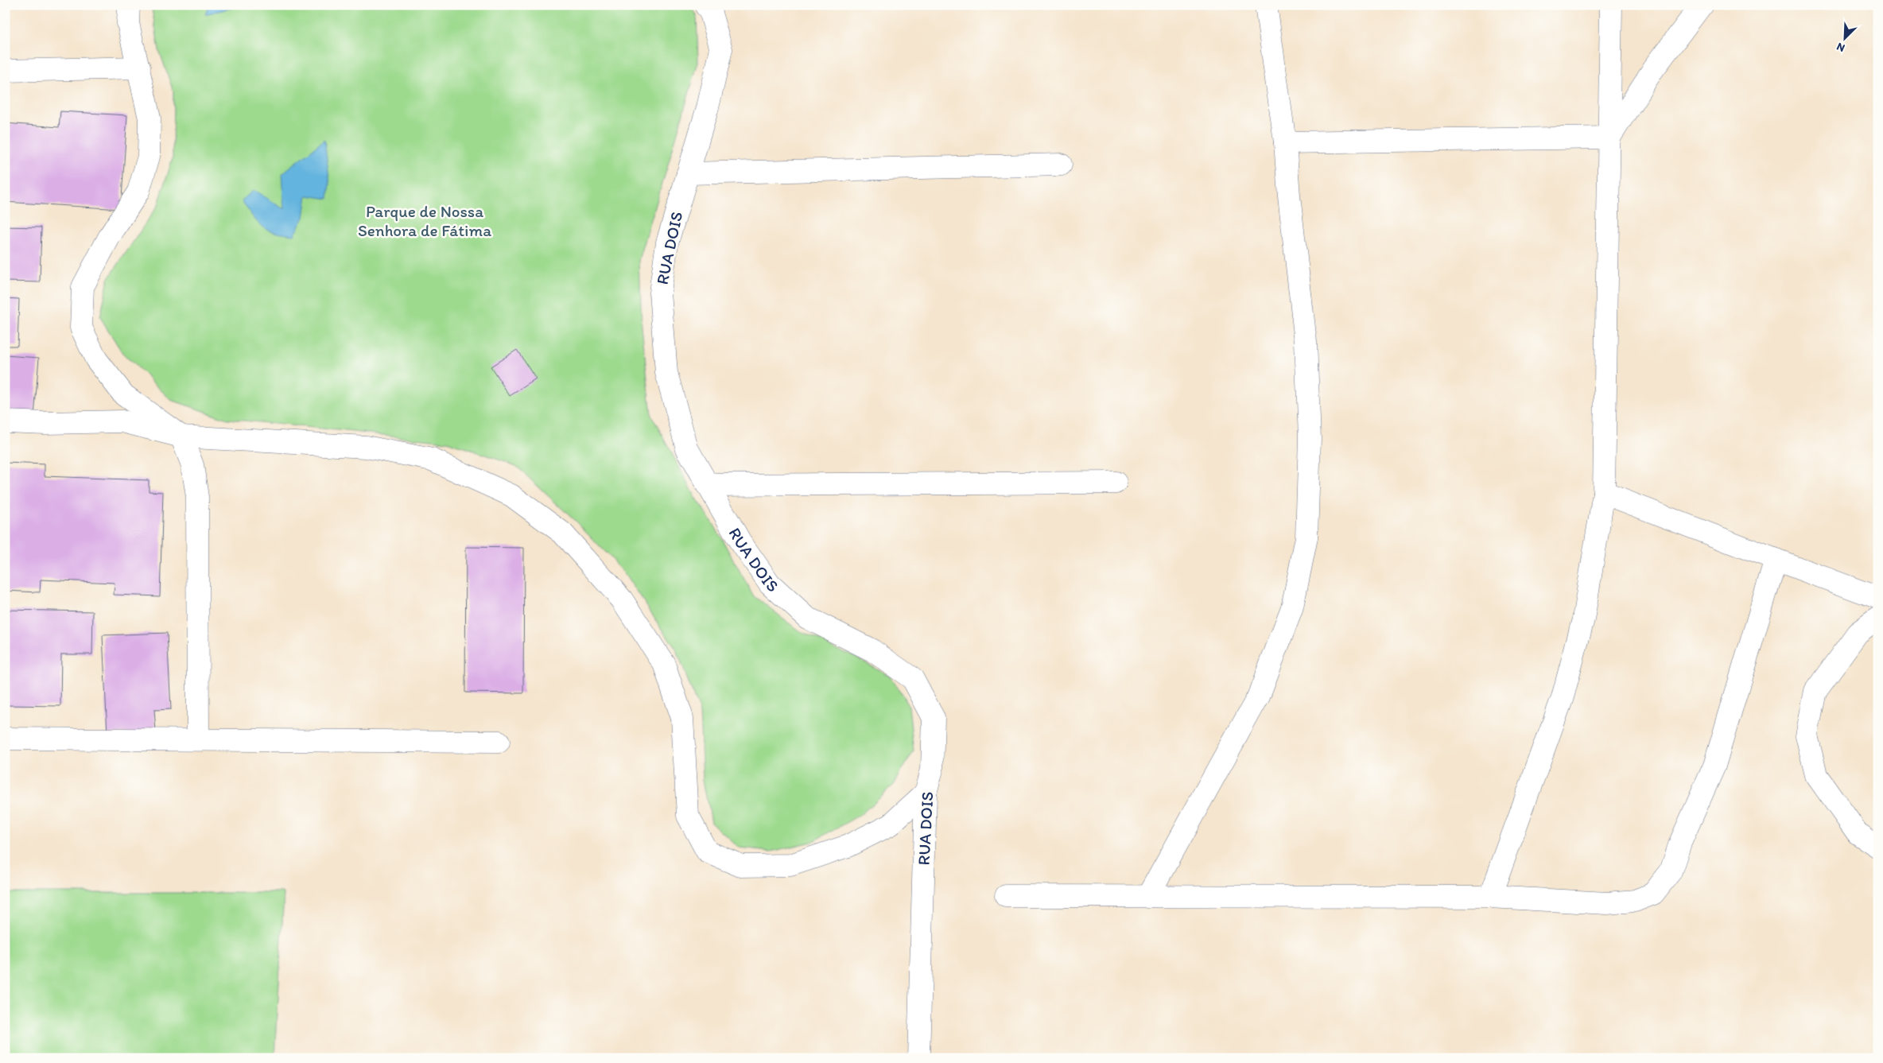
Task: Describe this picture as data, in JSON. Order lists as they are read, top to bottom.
{
  "streets": {
    "street": ["RUA DOIS"]
  },
  "parks": ["Parque de Nossa Senhora de Fátima"],
  "north": "bottom left"
}
